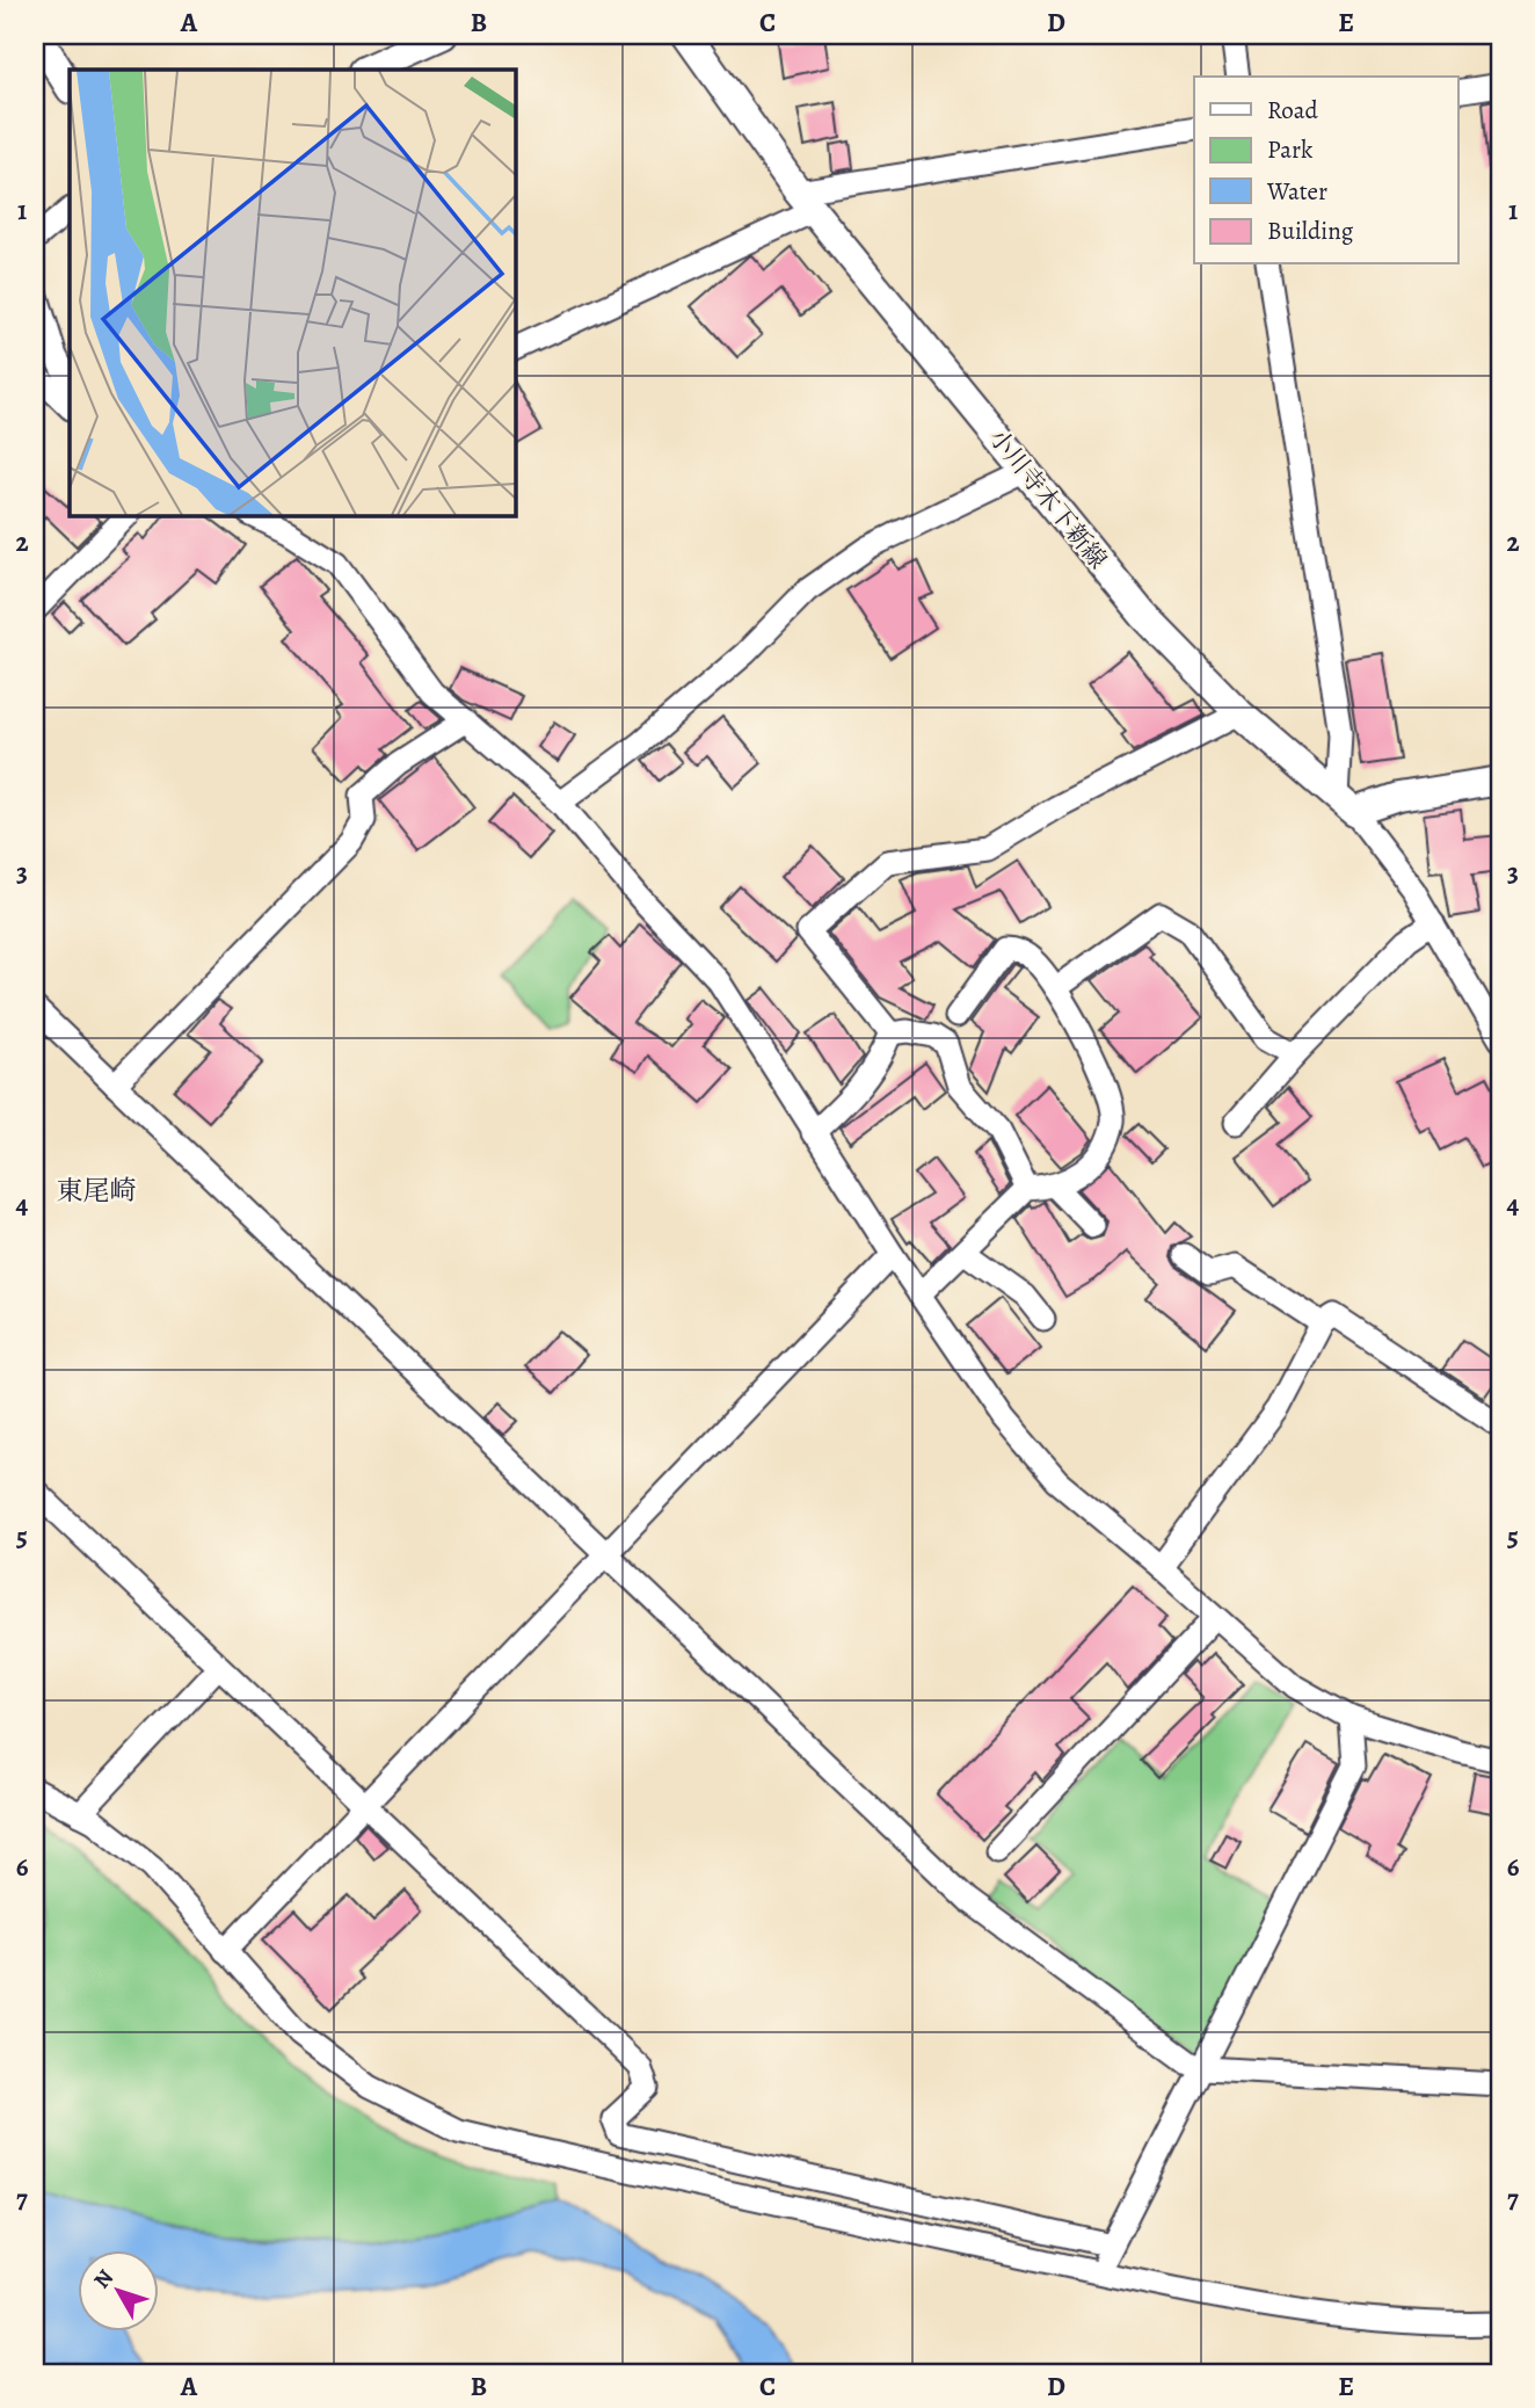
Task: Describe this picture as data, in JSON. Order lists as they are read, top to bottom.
{
  "streets": {
    "main road": ["小川寺木下新線"]
  },
  "districts": ["東尾崎"],
  "legend": [
    "Road",
    "Park",
    "Water",
    "Building"
  ],
  "north": "top left",
  "grid": {
    "columns": [
      "A",
      "B",
      "C",
      "D",
      "E"
    ],
    "rows": [
      "1",
      "2",
      "3",
      "4",
      "5",
      "6",
      "7"
    ]
  }
}
